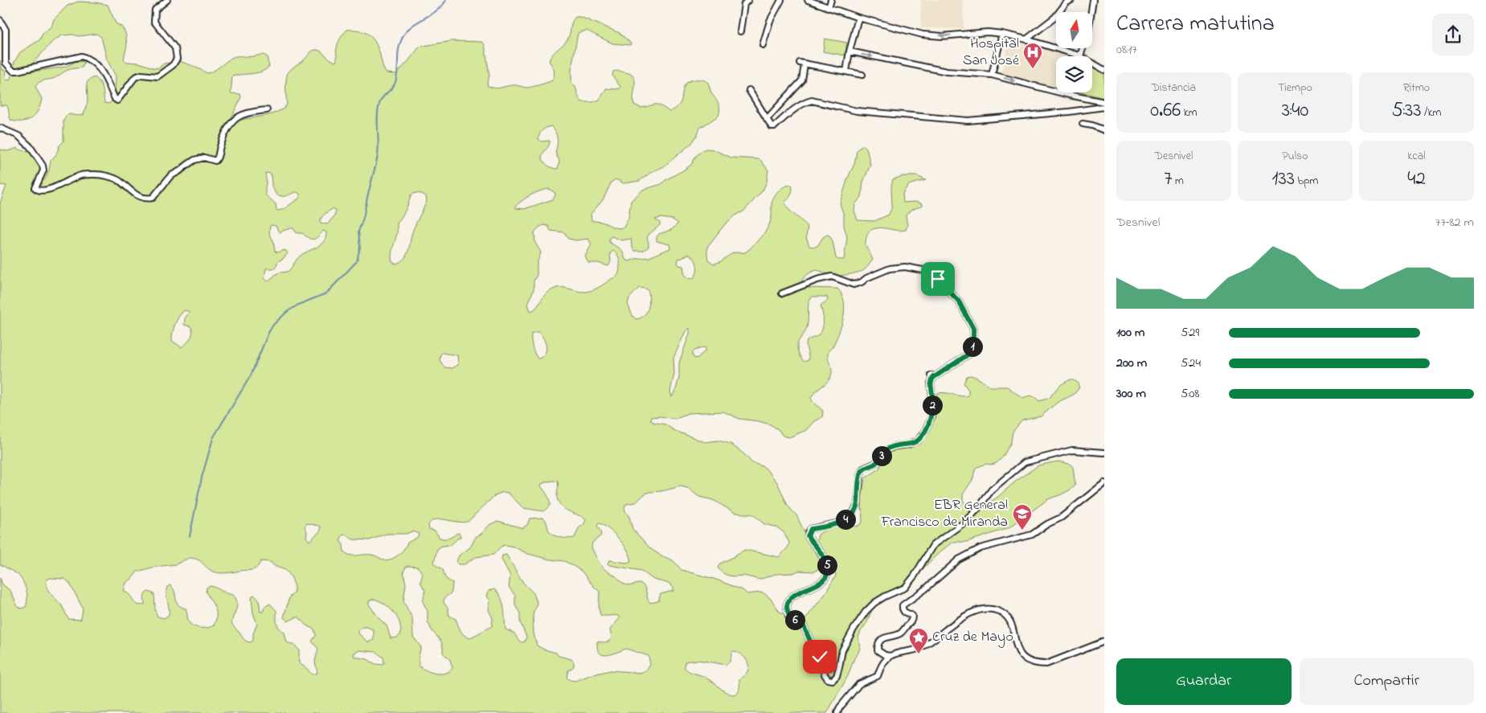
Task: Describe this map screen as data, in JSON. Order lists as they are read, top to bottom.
{
  "places": {
    "hospital": ["Hospital San José"],
    "school or university": ["EBR General Francisco de Miranda"],
    "place": ["Cruz de Mayo"]
  },
  "north": "top",
  "page": {
    "heading": ["Carrera matutina", "08:17"],
    "stats": [
      ["Distancia", "0.66 km"],
      ["Tiempo", "3:40"],
      ["Ritmo", "5:33 /km"],
      ["Desnivel", "7 m"],
      ["Pulso", "133 bpm"],
      ["kcal", "42"]
    ],
    "chart": ["Desnivel", "77–82 m"],
    "list": [
      {
        "name": "100 m",
        "note": "5:29"
      },
      {
        "name": "200 m",
        "note": "5:24"
      },
      {
        "name": "300 m",
        "note": "5:08"
      }
    ],
    "pins": [
      "1",
      "2",
      "3",
      "4",
      "5",
      "6"
    ],
    "buttons": ["Guardar", "Compartir"]
  }
}
